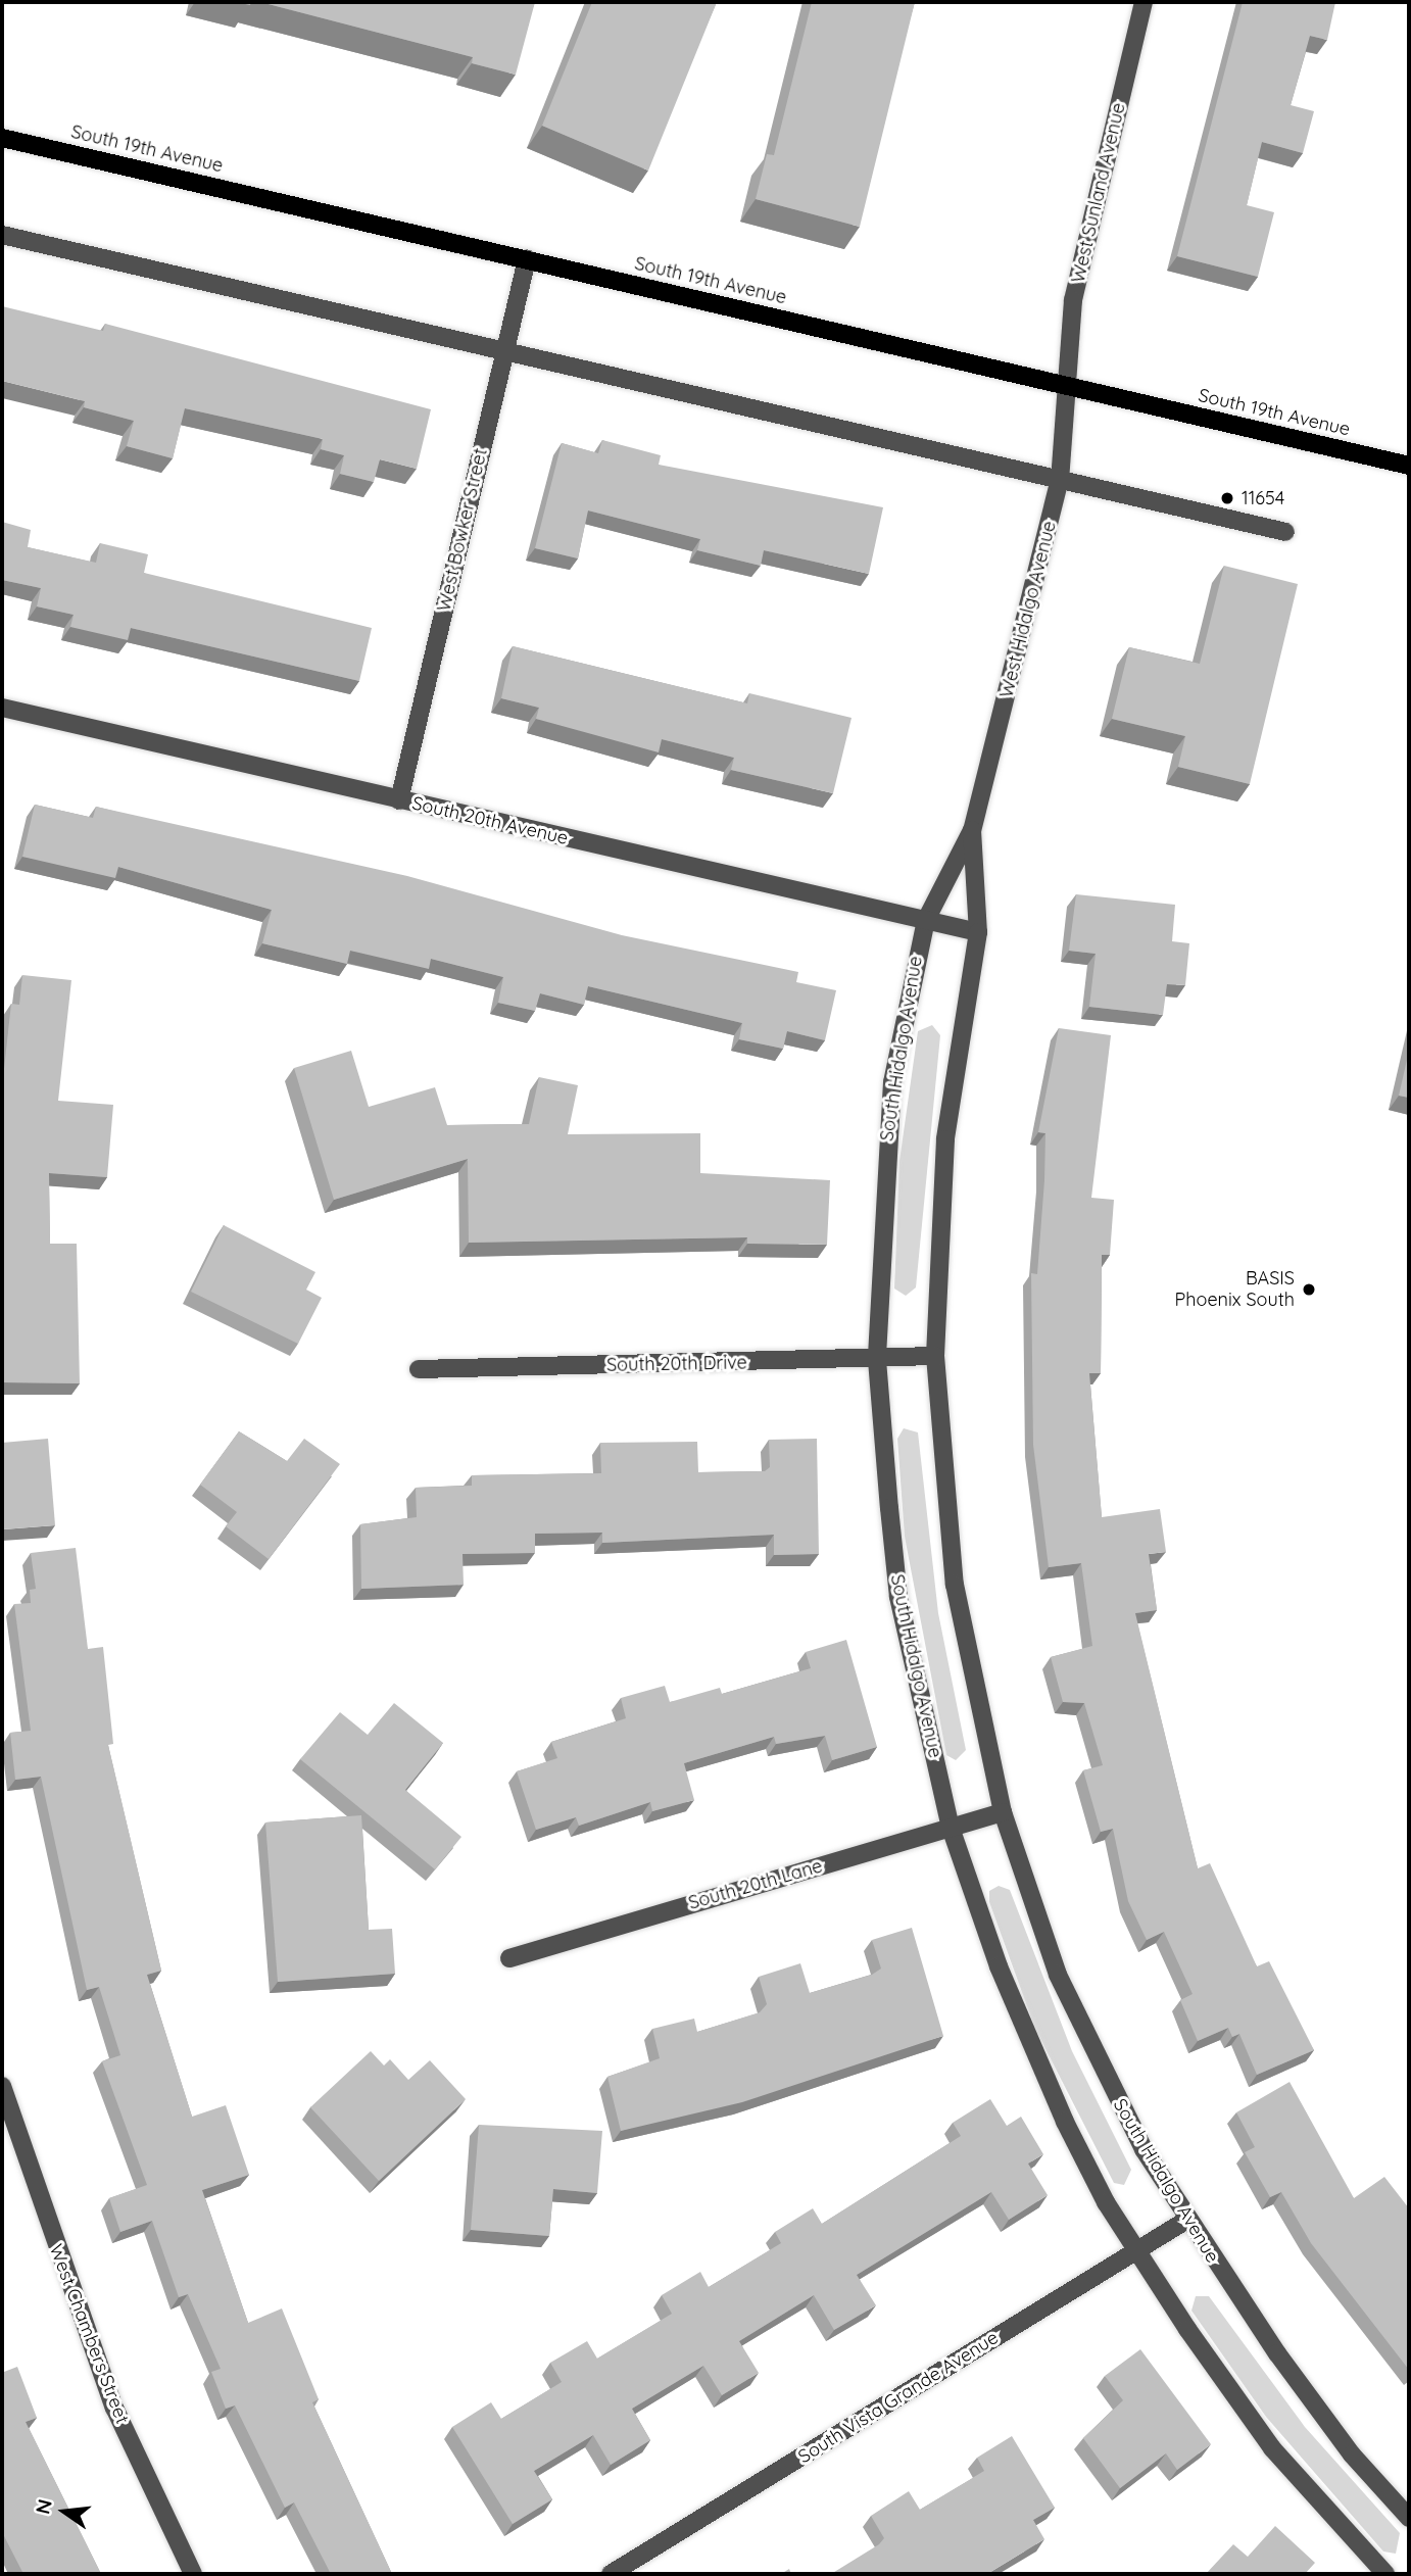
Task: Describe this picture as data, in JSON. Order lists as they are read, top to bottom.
{
  "streets": {
    "main road": ["South 19th Avenue"],
    "street": [
      "West Sunland Avenue",
      "West Bowker Street",
      "West Hidalgo Avenue",
      "South 20th Avenue",
      "South Hidalgo Avenue",
      "South 20th Drive",
      "South 20th Lane",
      "West Chambers Street",
      "South Vista Grande Avenue"
    ]
  },
  "crossings": [
    ["South 19th Avenue", "West Sunland Avenue"],
    ["South 19th Avenue", "West Bowker Street"],
    ["South 19th Avenue", "West Hidalgo Avenue"],
    ["West Sunland Avenue", "West Hidalgo Avenue"],
    ["West Bowker Street", "South 20th Avenue"],
    ["West Hidalgo Avenue", "South Hidalgo Avenue"],
    ["South 20th Avenue", "South Hidalgo Avenue"],
    ["South Hidalgo Avenue", "South 20th Drive"],
    ["South Hidalgo Avenue", "South 20th Lane"],
    ["South Hidalgo Avenue", "South Vista Grande Avenue"]
  ],
  "places": ["11654", "BASIS Phoenix South"],
  "north": "left"
}
